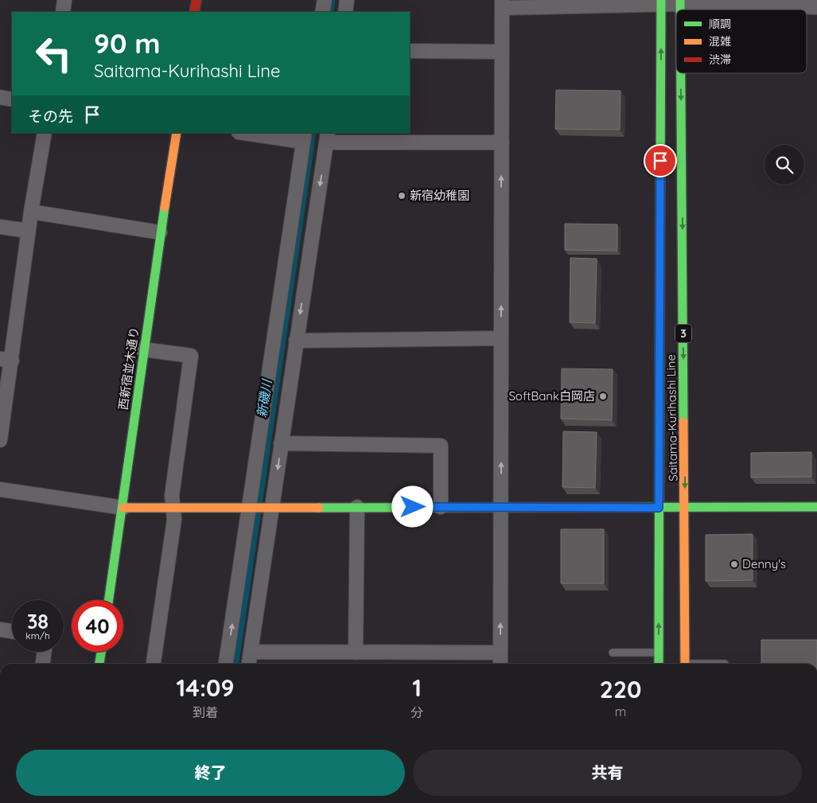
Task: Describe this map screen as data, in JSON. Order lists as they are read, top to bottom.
{
  "streets": {
    "main road": ["3", "西新宿並木通り", "Saitama-Kurihashi Line"]
  },
  "water": ["新磯川"],
  "places": ["新宿幼稚園", "SoftBank白岡店", "Denny's"],
  "legend": ["順調", "混雑", "渋滞"],
  "page": {
    "turn": ["90 m", "Saitama-Kurihashi Line"],
    "then": "その先",
    "speed": "38 km/h",
    "limit": "40",
    "eta": [
      "14:09",
      "到着",
      "1",
      "分",
      "220",
      "m"
    ],
    "buttons": ["終了", "共有"]
  }
}
